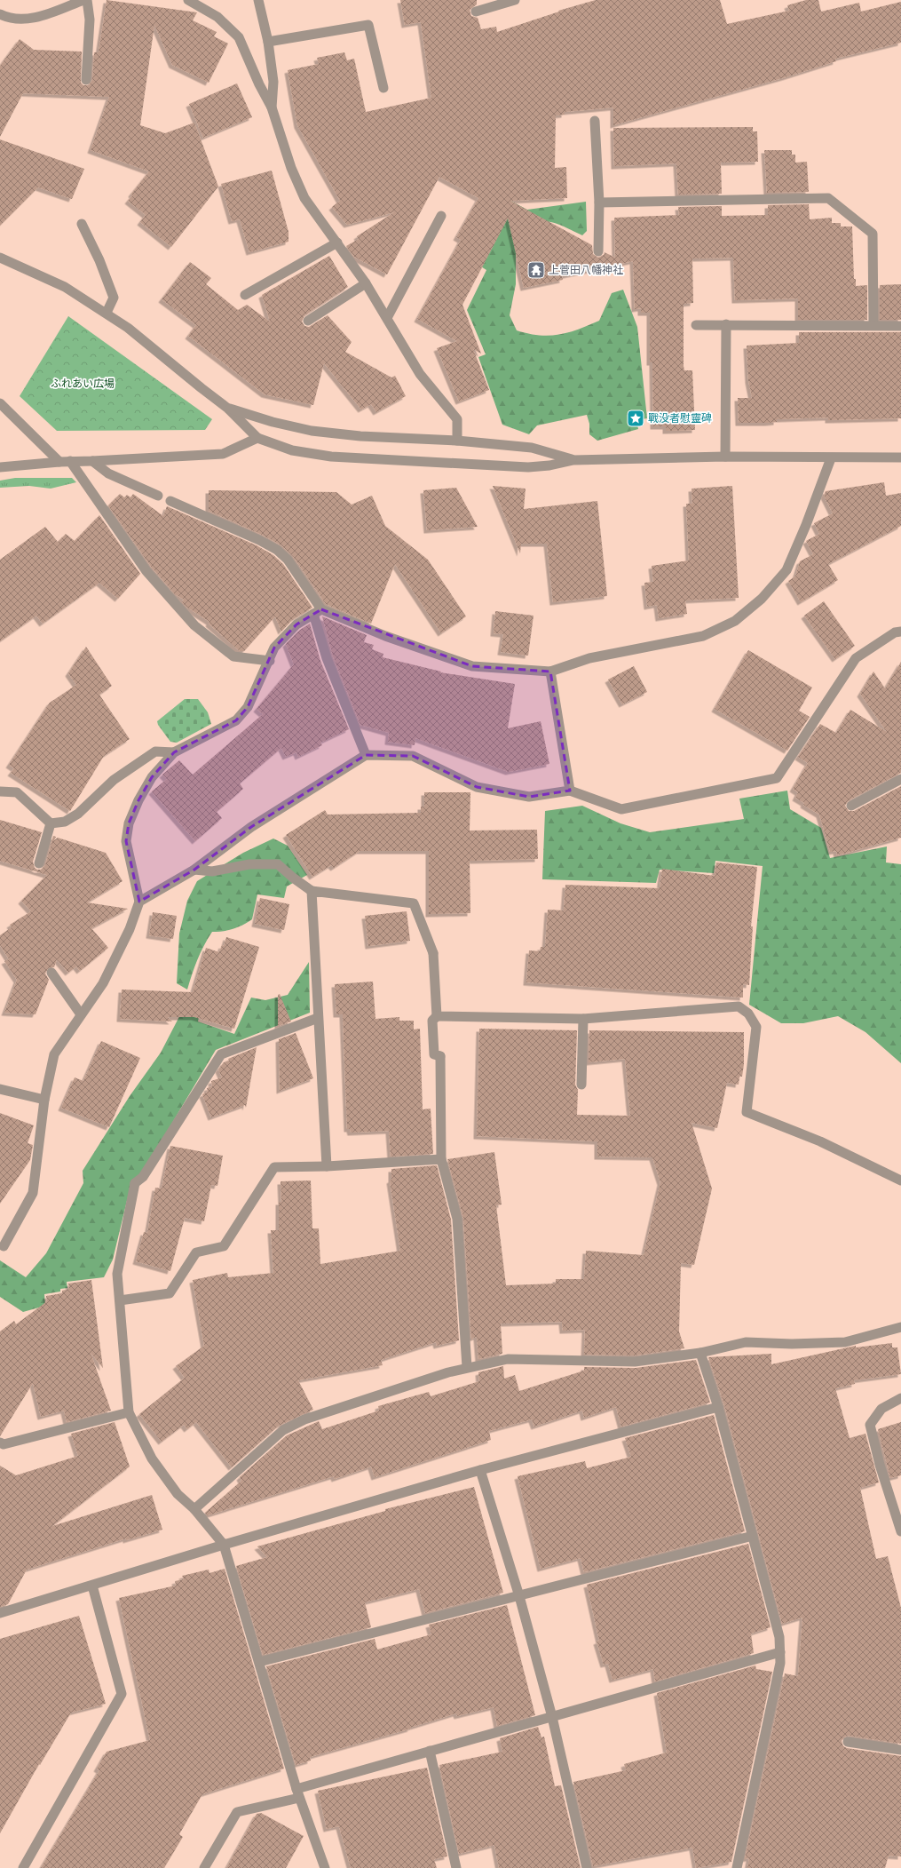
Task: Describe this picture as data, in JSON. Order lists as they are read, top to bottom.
{
  "parks": ["ふれあい広場"],
  "places": {
    "temple": ["上菅田八幡神社"],
    "place": ["戰没者慰靈碑"]
  }
}
